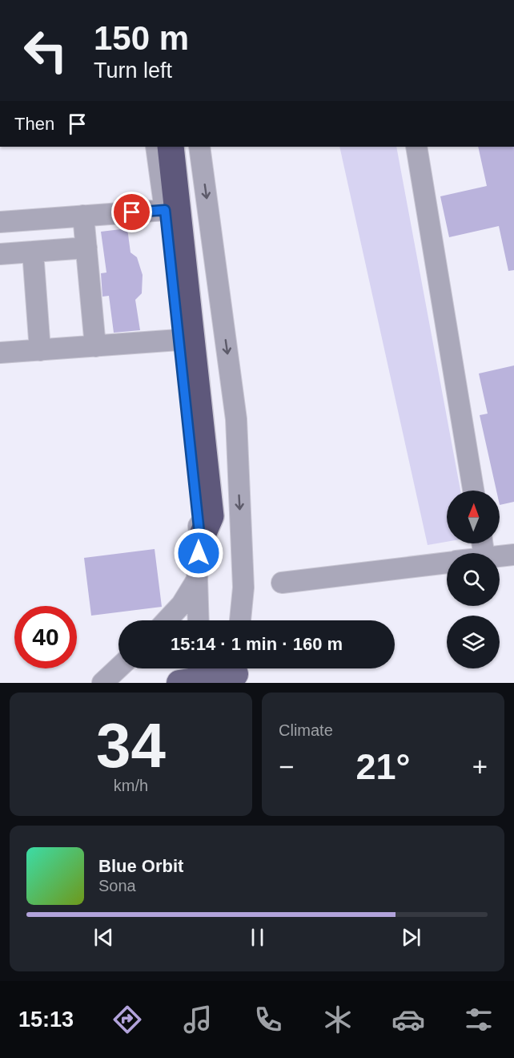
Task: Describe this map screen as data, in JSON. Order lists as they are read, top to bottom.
{
  "north": "top",
  "page": {
    "turn": ["150 m", "Turn left"],
    "then": "Then",
    "limit": "40",
    "trip": "15:14 · 1 min · 160 m",
    "tile": [
      ["34", "km/h"],
      "Climate"
    ],
    "heat": ["−", "21°", "+"],
    "song": ["Blue Orbit", "Sona"],
    "tabs": "15:13"
  }
}
